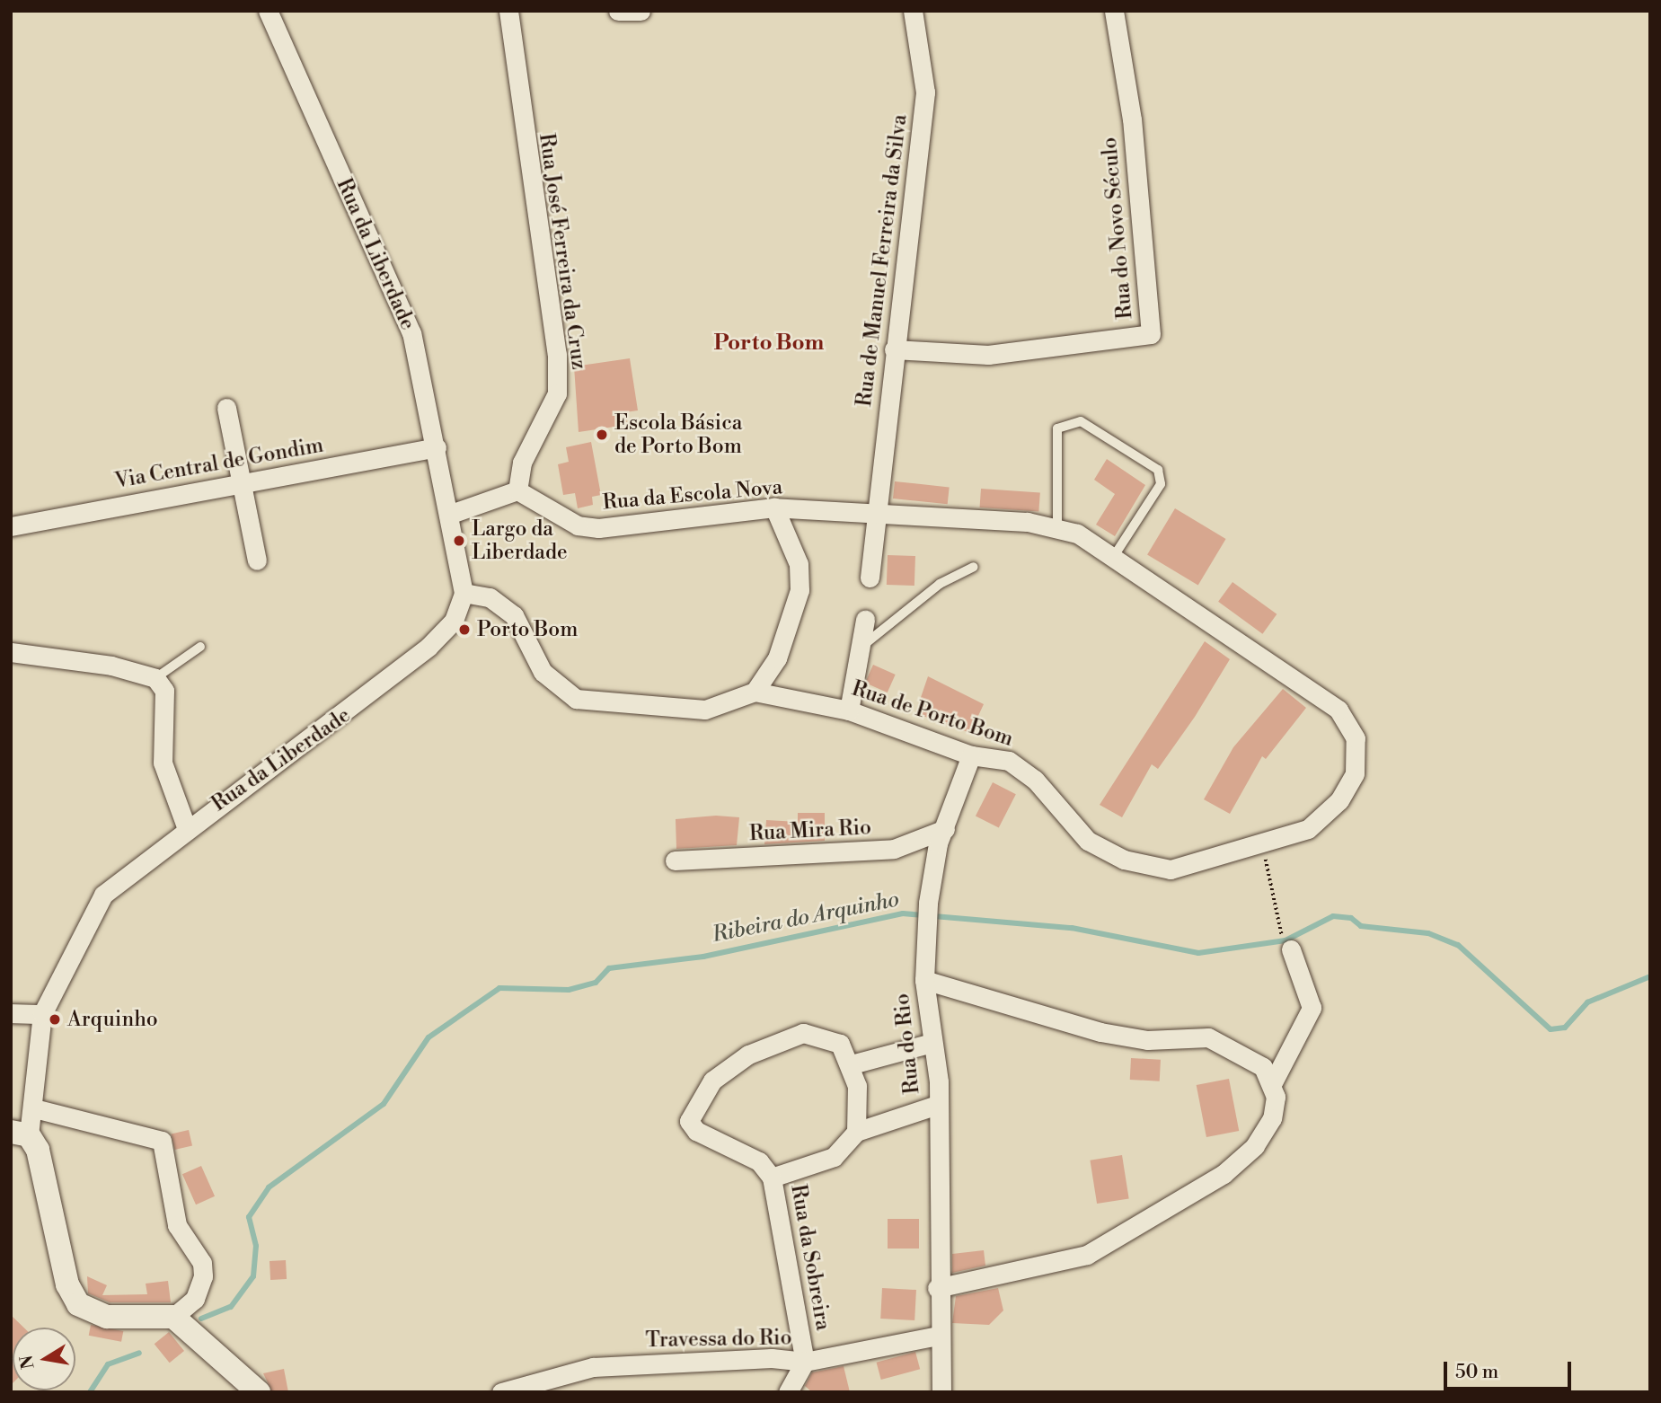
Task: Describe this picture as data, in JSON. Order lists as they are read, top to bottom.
{
  "streets": {
    "street": [
      "Rua do Novo Século",
      "Rua José Ferreira da Cruz",
      "Rua da Liberdade",
      "Rua de Manuel Ferreira da Silva",
      "Via Central de Gondim",
      "Rua da Escola Nova",
      "Rua de Porto Bom",
      "Rua Mira Rio",
      "Rua do Rio",
      "Rua da Sobreira",
      "Travessa do Rio"
    ]
  },
  "crossings": [
    ["Rua do Novo Século", "Rua de Manuel Ferreira da Silva"],
    ["Rua José Ferreira da Cruz", "Rua da Escola Nova"],
    ["Rua da Liberdade", "Via Central de Gondim"],
    ["Rua de Manuel Ferreira da Silva", "Rua da Escola Nova"],
    ["Rua de Manuel Ferreira da Silva", "Rua de Porto Bom"],
    ["Rua da Escola Nova", "Rua de Porto Bom"],
    ["Rua de Porto Bom", "Rua do Rio"],
    ["Rua Mira Rio", "Rua do Rio"],
    ["Rua do Rio", "Travessa do Rio"],
    ["Rua da Sobreira", "Travessa do Rio"]
  ],
  "districts": ["Porto Bom"],
  "water": ["Ribeira do Arquinho"],
  "places": [
    "Escola Básica de Porto Bom",
    "Largo da Liberdade",
    "Porto Bom",
    "Arquinho"
  ],
  "scale_bar": "50 m",
  "north": "left"
}
